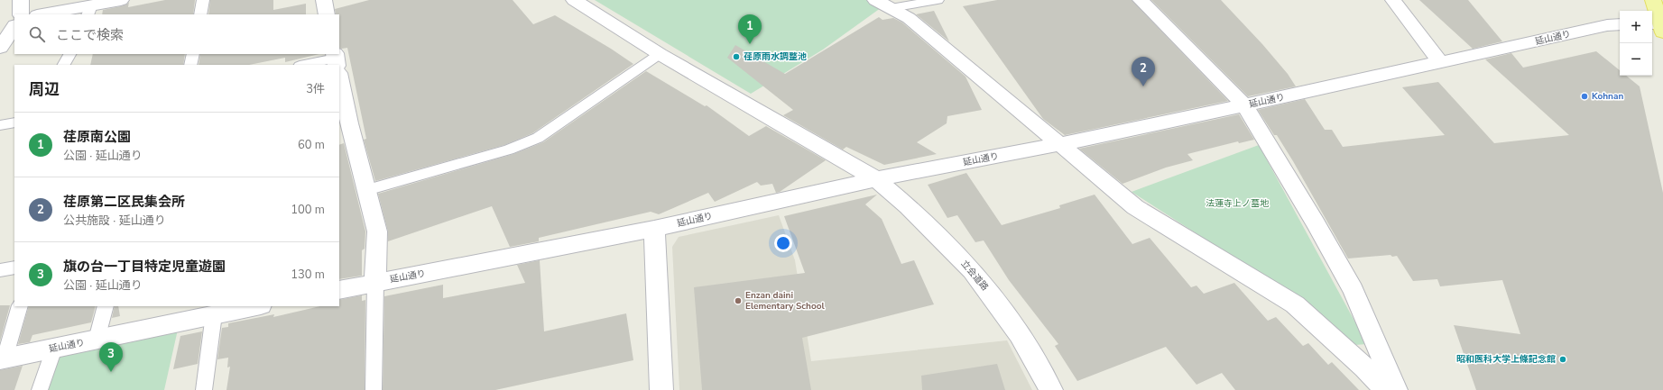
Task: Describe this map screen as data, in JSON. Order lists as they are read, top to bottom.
{
  "streets": {
    "street": ["延山通り", "立会道路"]
  },
  "crossings": [
    ["延山通り", "立会道路"]
  ],
  "parks": ["法蓮寺上ノ墓地"],
  "places": [
    "荏原雨水調整池",
    "Kohnan",
    "Enzan daini Elementary School",
    "昭和医科大学上條記念館"
  ],
  "page": {
    "map_buttons": ["+", "−"],
    "pins": ["1", "2", "3"],
    "search": "ここで検索",
    "heading": ["周辺", "3件"],
    "list": [
      {
        "mark": "1",
        "name": "荏原南公園",
        "note": "公園 · 延山通り",
        "value": "60 m"
      },
      {
        "mark": "2",
        "name": "荏原第二区民集会所",
        "note": "公共施設 · 延山通り",
        "value": "100 m"
      },
      {
        "mark": "3",
        "name": "旗の台一丁目特定児童遊園",
        "note": "公園 · 延山通り",
        "value": "130 m"
      }
    ]
  }
}
